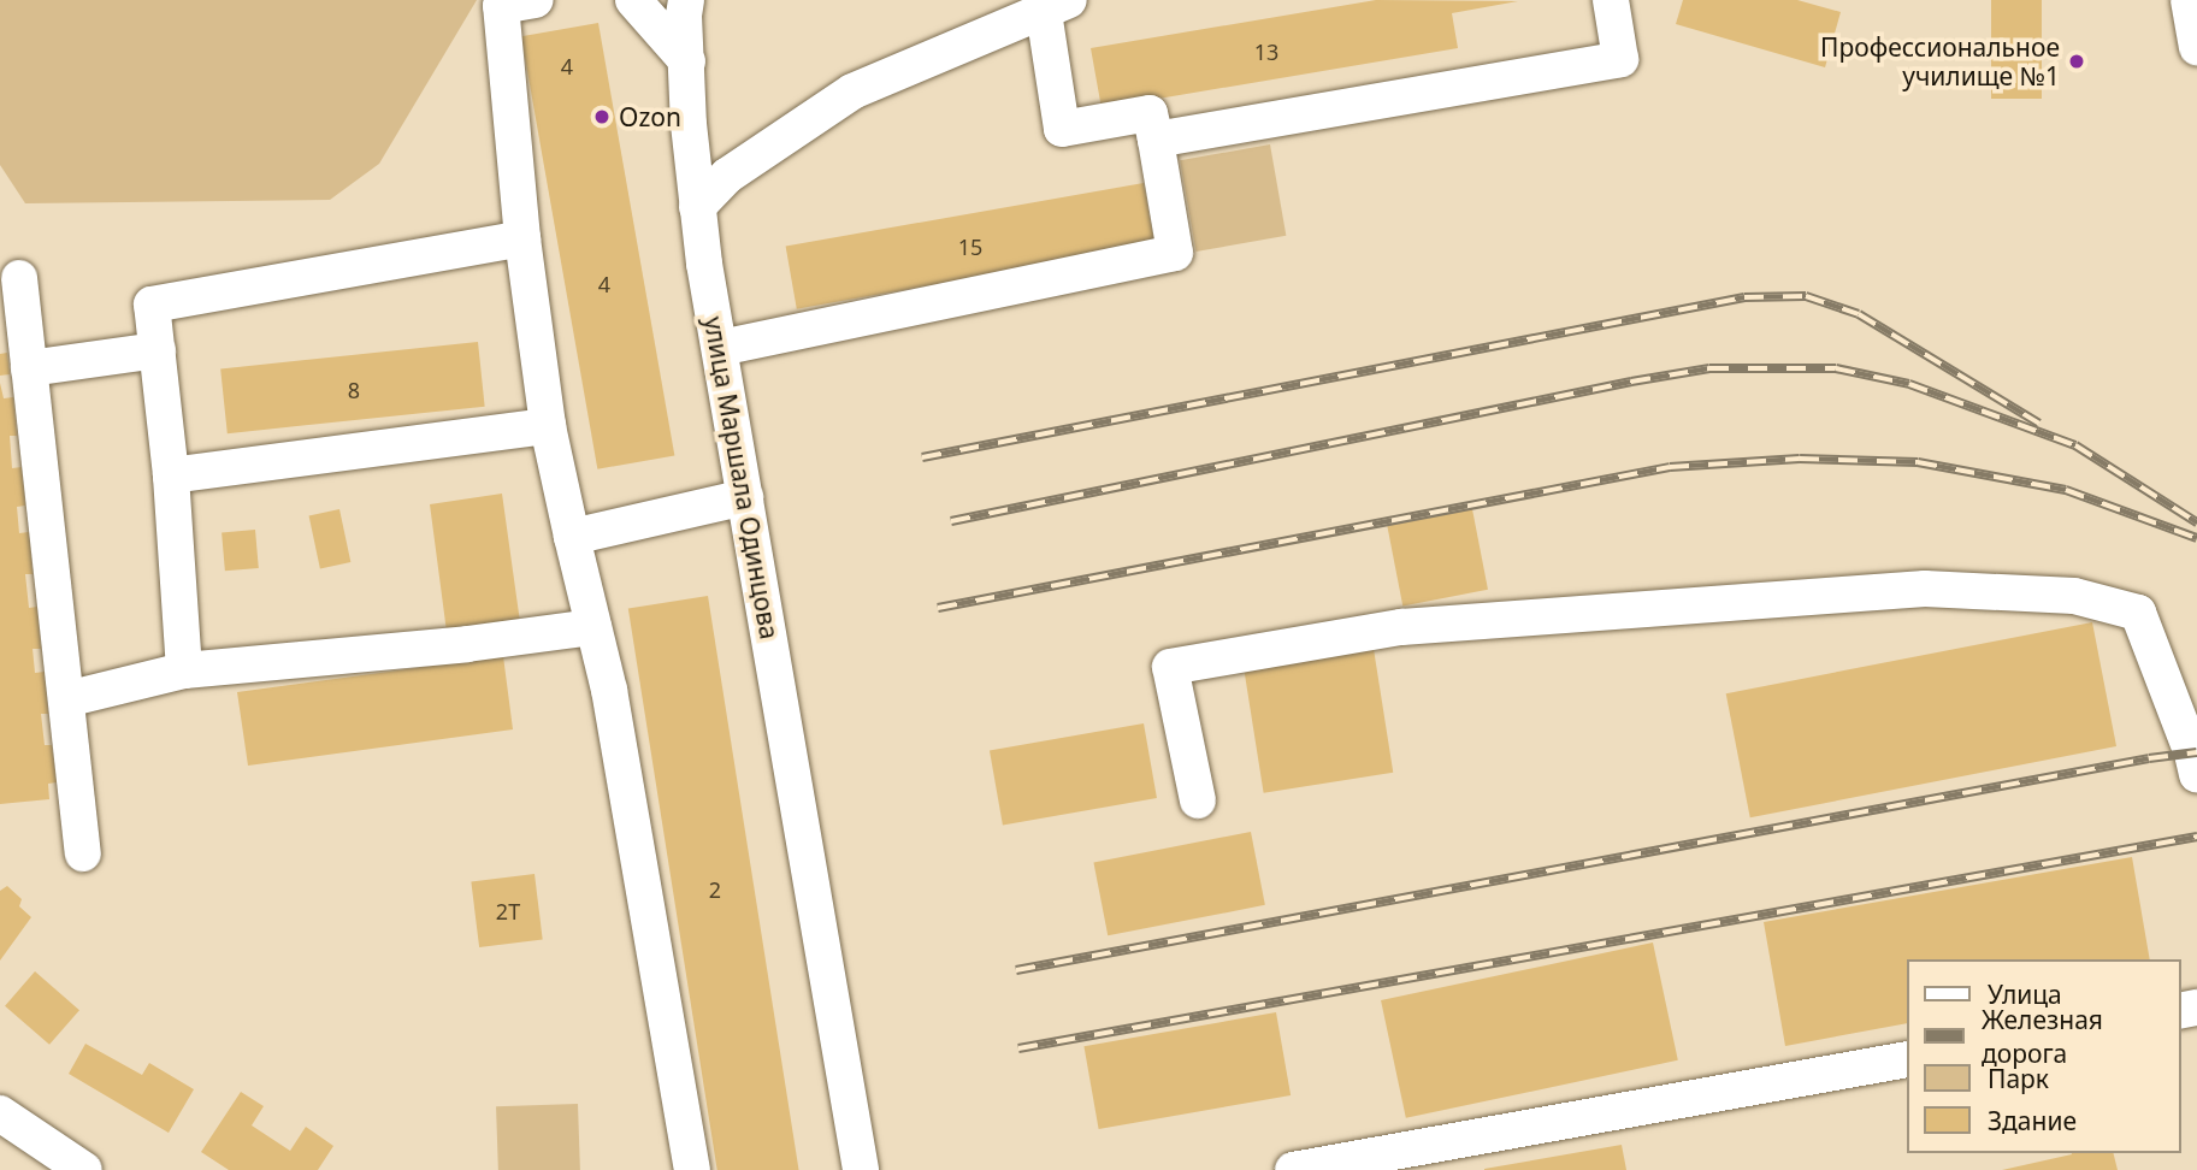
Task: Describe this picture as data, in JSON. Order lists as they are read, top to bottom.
{
  "streets": {
    "street": ["улица Маршала Одинцова"]
  },
  "places": ["Профессиональное училище №1", "Ozon"],
  "house_numbers": [
    "13",
    "4",
    "15",
    "4",
    "8",
    "2",
    "2Т"
  ],
  "legend": [
    "Улица",
    "Железная дорога",
    "Парк",
    "Здание"
  ]
}
